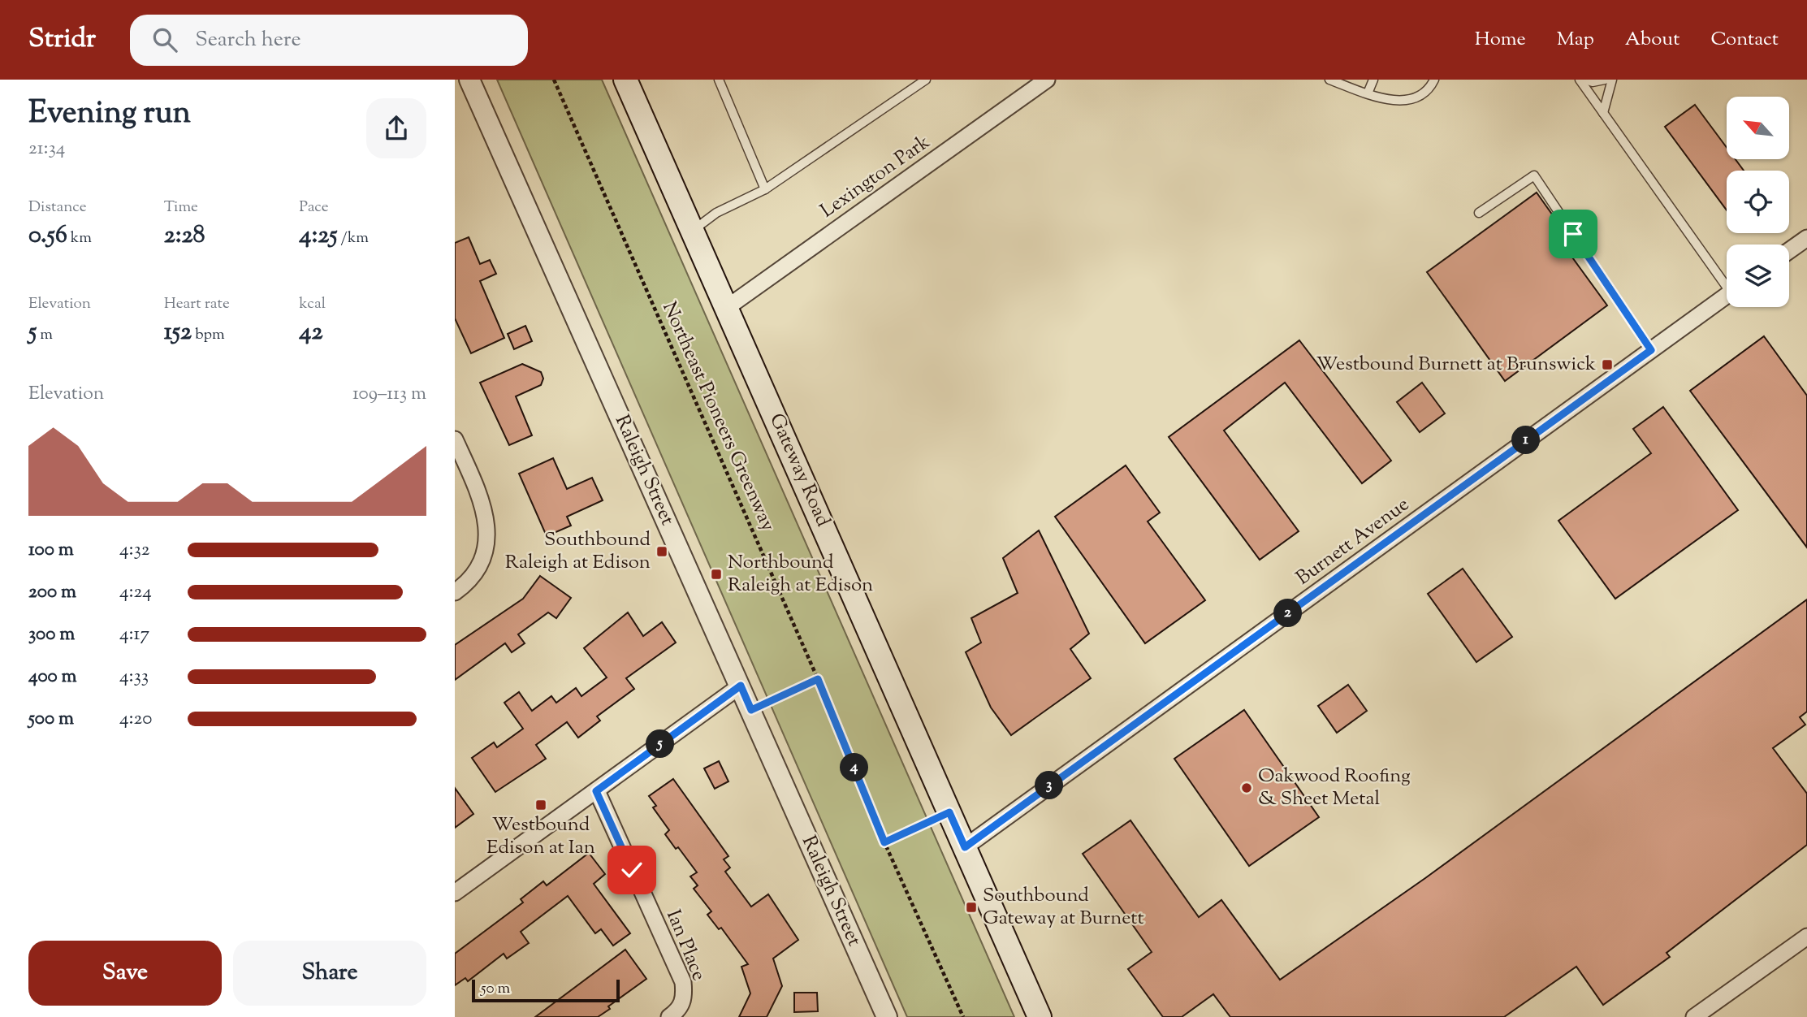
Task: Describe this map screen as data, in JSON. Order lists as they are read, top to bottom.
{
  "streets": {
    "main road": ["Gateway Road"],
    "street": [
      "Lexington Park",
      "Raleigh Street",
      "Burnett Avenue",
      "Ian Place"
    ],
    "path": ["Northeast Pioneers Greenway"]
  },
  "crossings": [
    ["Lexington Park", "Gateway Road"],
    ["Gateway Road", "Burnett Avenue"]
  ],
  "places": {
    "transit": [
      "Westbound Burnett at Brunswick",
      "Southbound Raleigh at Edison",
      "Northbound Raleigh at Edison",
      "Westbound Edison at Ian",
      "Southbound Gateway at Burnett"
    ],
    "other": ["Oakwood Roofing & Sheet Metal"]
  },
  "scale_bar": "50 m",
  "north": "top left",
  "page": {
    "header": "Stridr",
    "search": "Search here",
    "nav": [
      "Home",
      "Map",
      "About",
      "Contact"
    ],
    "heading": ["Evening run", "21:34"],
    "stats": [
      ["Distance", "0.56 km"],
      ["Time", "2:28"],
      ["Pace", "4:25 /km"],
      ["Elevation", "5 m"],
      ["Heart rate", "152 bpm"],
      ["kcal", "42"]
    ],
    "chart": ["Elevation", "109–113 m"],
    "pins": [
      "1",
      "2",
      "5",
      "4",
      "3"
    ],
    "list": [
      {
        "name": "100 m",
        "note": "4:32"
      },
      {
        "name": "200 m",
        "note": "4:24"
      },
      {
        "name": "300 m",
        "note": "4:17"
      },
      {
        "name": "400 m",
        "note": "4:33"
      },
      {
        "name": "500 m",
        "note": "4:20"
      }
    ],
    "buttons": ["Save", "Share"],
    "scale": "50 m"
  }
}
